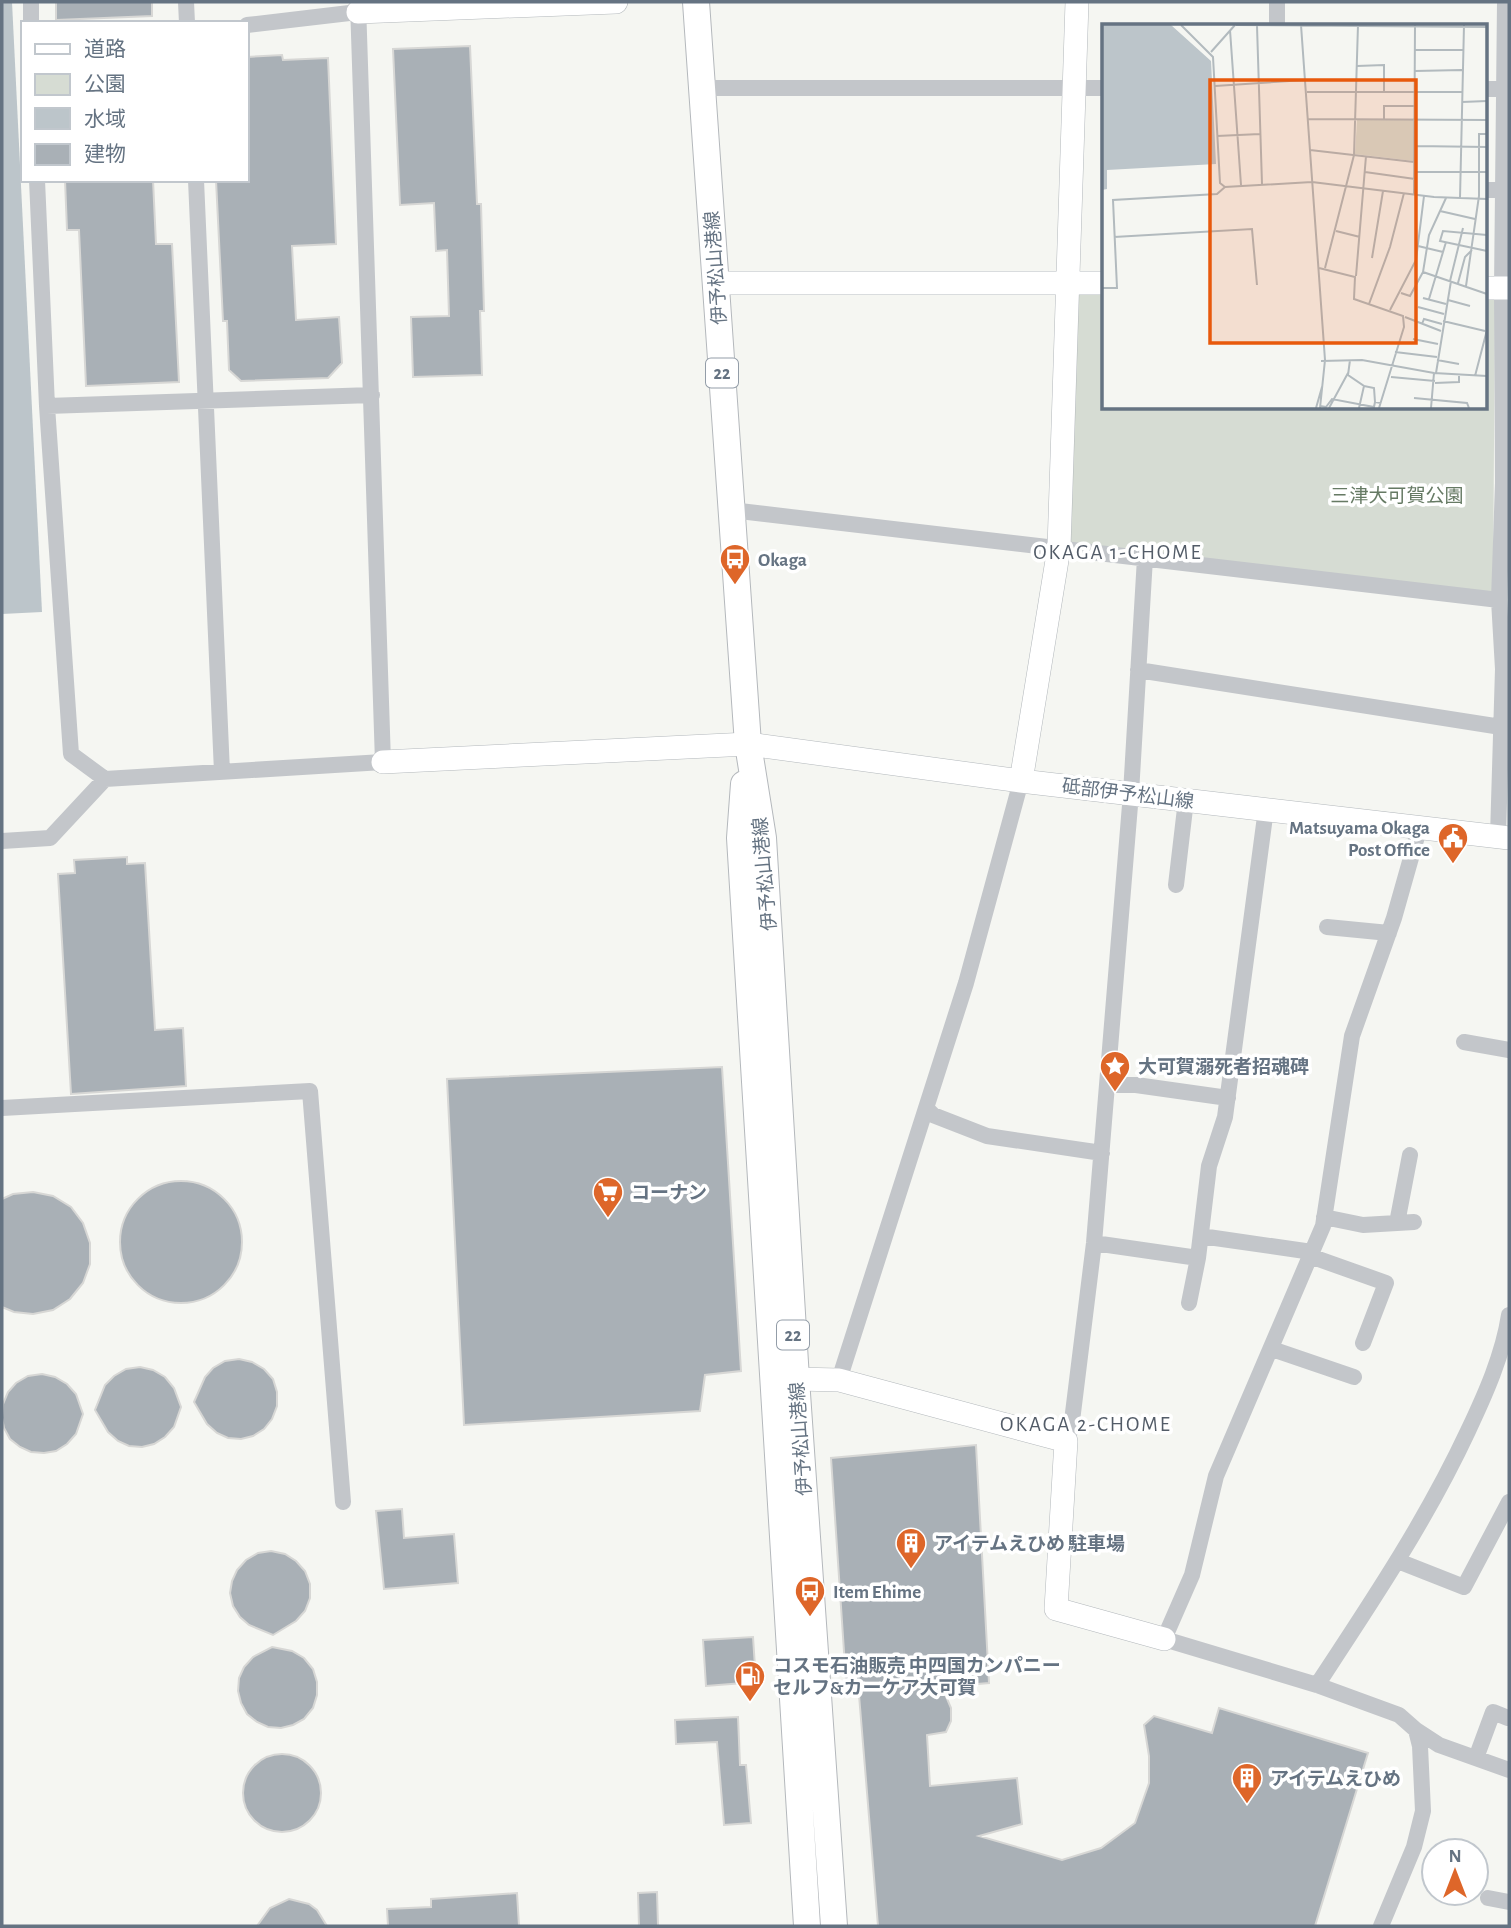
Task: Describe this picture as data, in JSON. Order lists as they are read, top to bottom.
{
  "streets": {
    "main road": ["伊予松山港線", "22"],
    "street": ["砥部伊予松山線"]
  },
  "crossings": [
    ["伊予松山港線", "砥部伊予松山線"]
  ],
  "districts": ["OKAGA 1-CHOME", "OKAGA 2-CHOME"],
  "parks": ["三津大可賀公園"],
  "places": {
    "bus stop": ["Okaga", "Item Ehime"],
    "public building": ["Matsuyama Okaga Post Office"],
    "place": ["大可賀溺死者招魂碑"],
    "supermarket": ["コーナン"],
    "building": ["アイテムえひめ 駐車場", "アイテムえひめ"],
    "fuel station": ["コスモ石油販売 中四国カンパニー セルフ&カーケア大可賀"]
  },
  "legend": [
    "道路",
    "公園",
    "水域",
    "建物"
  ],
  "north": "top"
}
